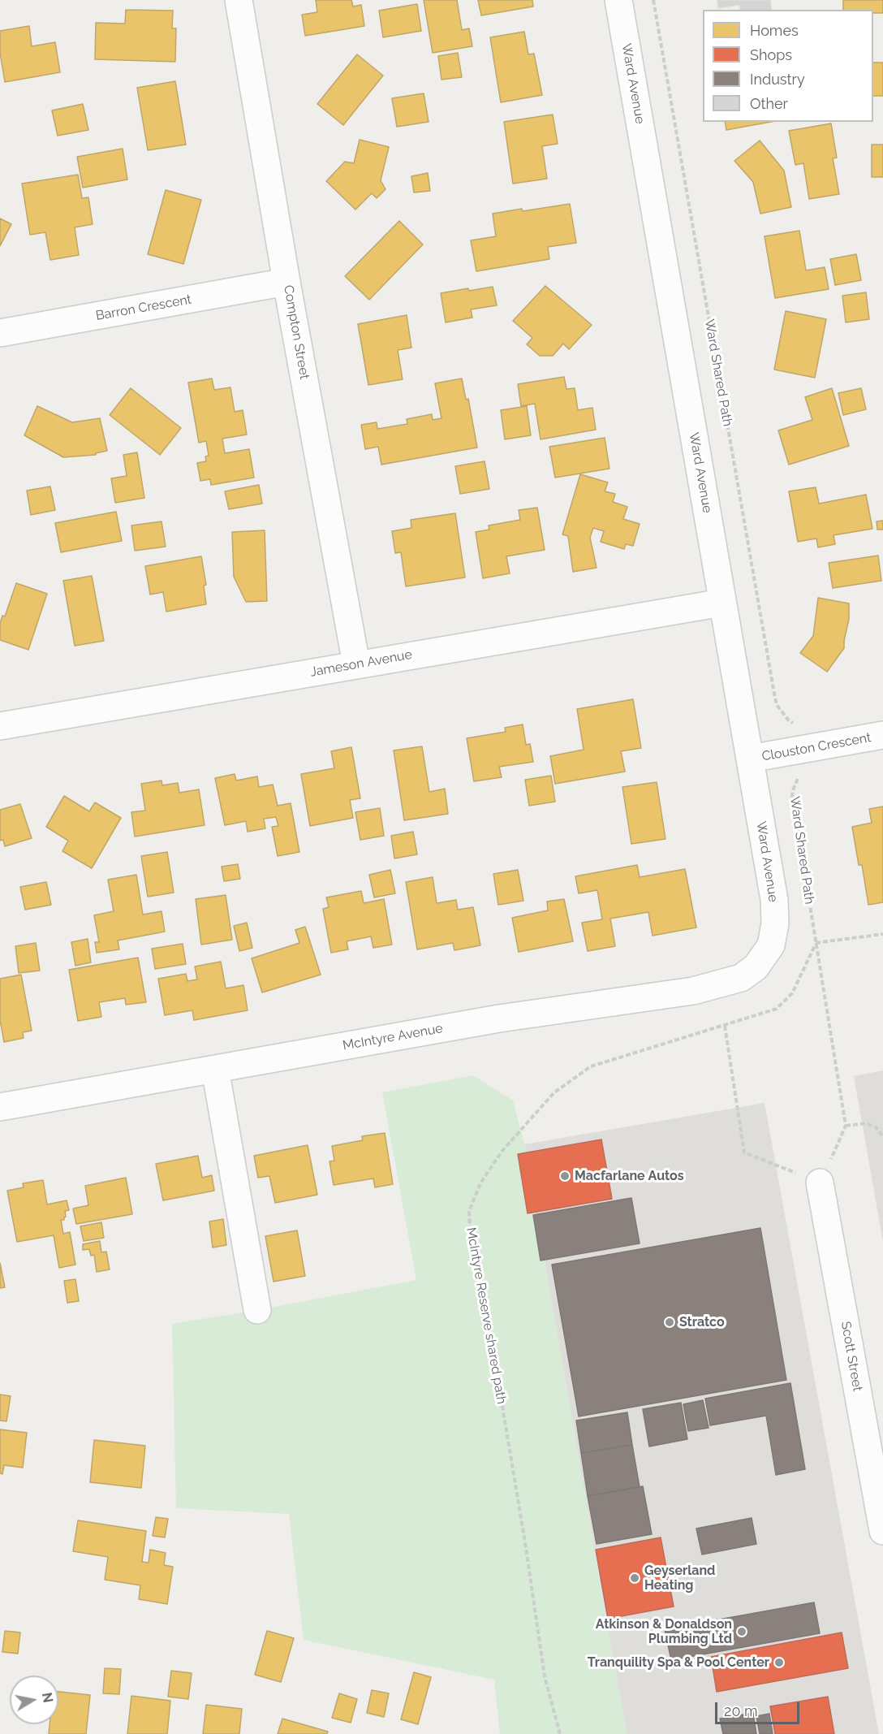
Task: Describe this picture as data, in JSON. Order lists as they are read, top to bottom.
{
  "streets": {
    "street": [
      "Ward Avenue",
      "Barron Crescent",
      "Compton Street",
      "Jameson Avenue",
      "Clouston Crescent",
      "McIntyre Avenue",
      "Scott Street"
    ],
    "path": ["Ward Shared Path", "McIntyre Reserve shared path"]
  },
  "crossings": [
    ["Ward Avenue", "Jameson Avenue"],
    ["Ward Avenue", "Clouston Crescent"],
    ["Ward Avenue", "McIntyre Avenue"],
    ["Barron Crescent", "Compton Street"],
    ["Compton Street", "Jameson Avenue"],
    ["Ward Shared Path", "McIntyre Reserve shared path"]
  ],
  "places": [
    "Macfarlane Autos",
    "Stratco",
    "Geyserland Heating",
    "Atkinson & Donaldson Plumbing Ltd",
    "Tranquility Spa & Pool Center"
  ],
  "legend": [
    "Homes",
    "Shops",
    "Industry",
    "Other"
  ],
  "scale_bar": "20 m",
  "north": "right"
}
